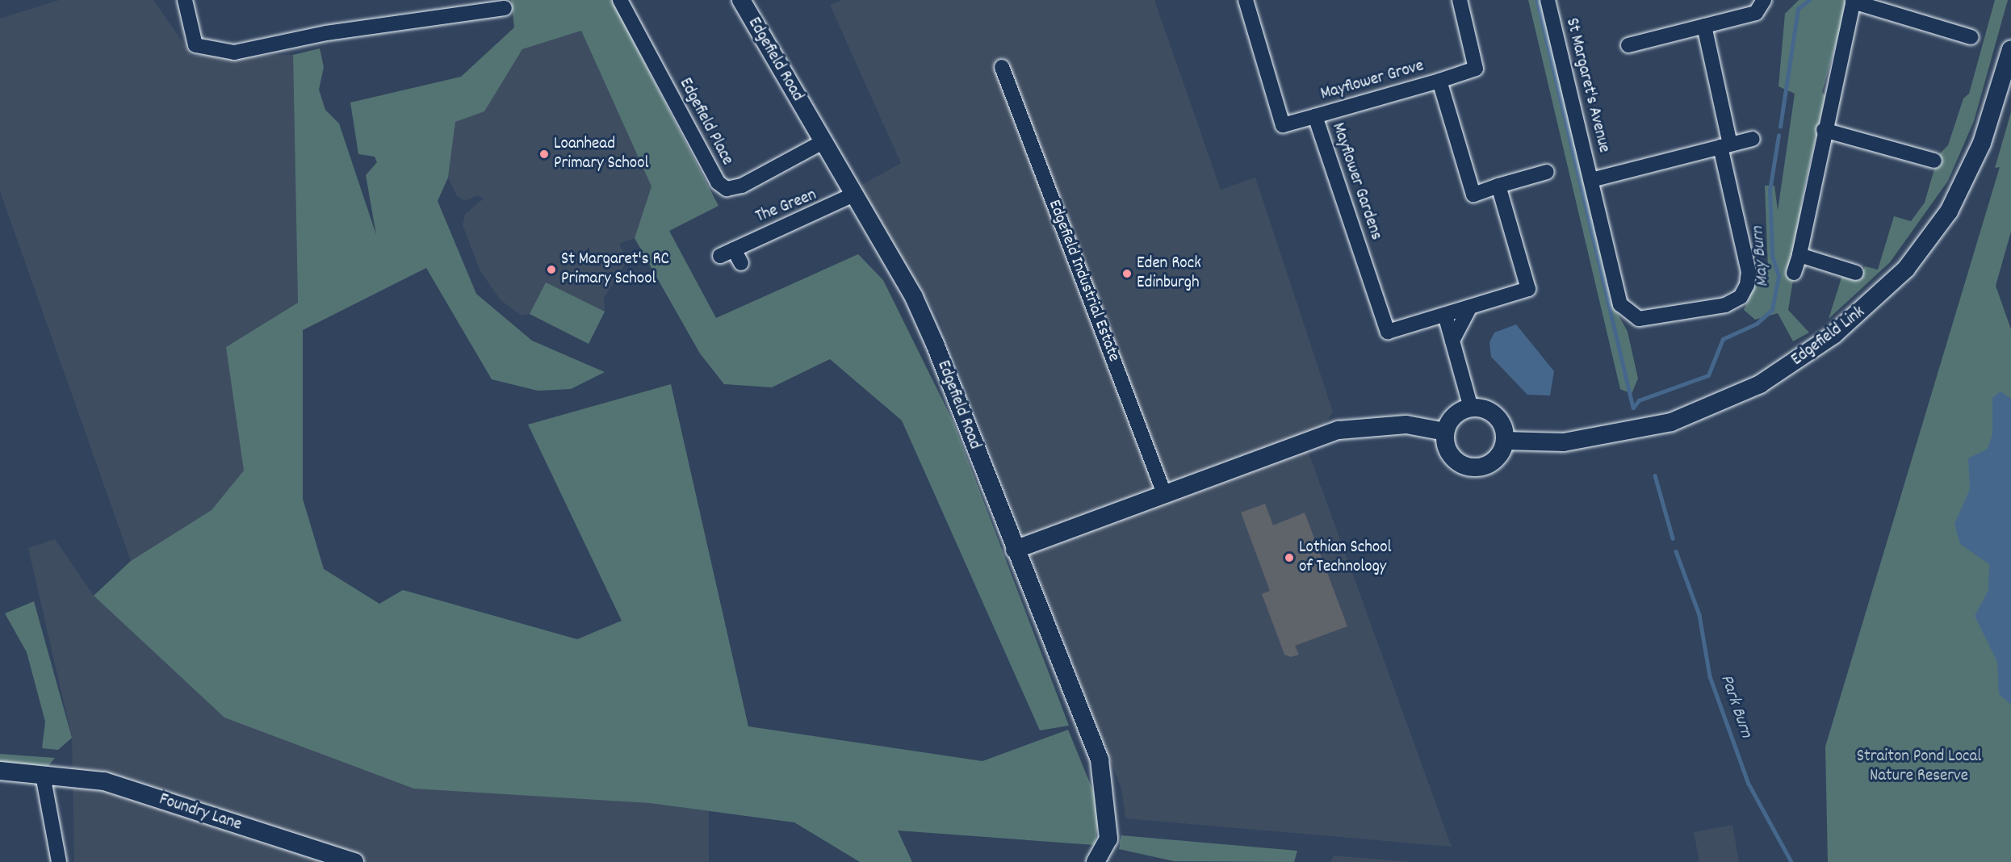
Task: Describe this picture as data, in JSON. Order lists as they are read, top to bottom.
{
  "streets": {
    "street": [
      "Edgefield Road",
      "Mayflower Grove",
      "St Margaret's Avenue",
      "Edgefield Place",
      "Mayflower Gardens",
      "The Green",
      "Edgefield Industrial Estate",
      "Edgefield Link",
      "Foundry Lane"
    ]
  },
  "crossings": [
    ["Edgefield Road", "Edgefield Place"],
    ["Edgefield Road", "The Green"],
    ["Mayflower Grove", "Mayflower Gardens"]
  ],
  "water": ["May Burn", "Park Burn"],
  "parks": ["Straiton Pond Local Nature Reserve"],
  "places": [
    "Loanhead Primary School",
    "St Margaret's RC Primary School",
    "Eden Rock Edinburgh",
    "Lothian School of Technology"
  ]
}
